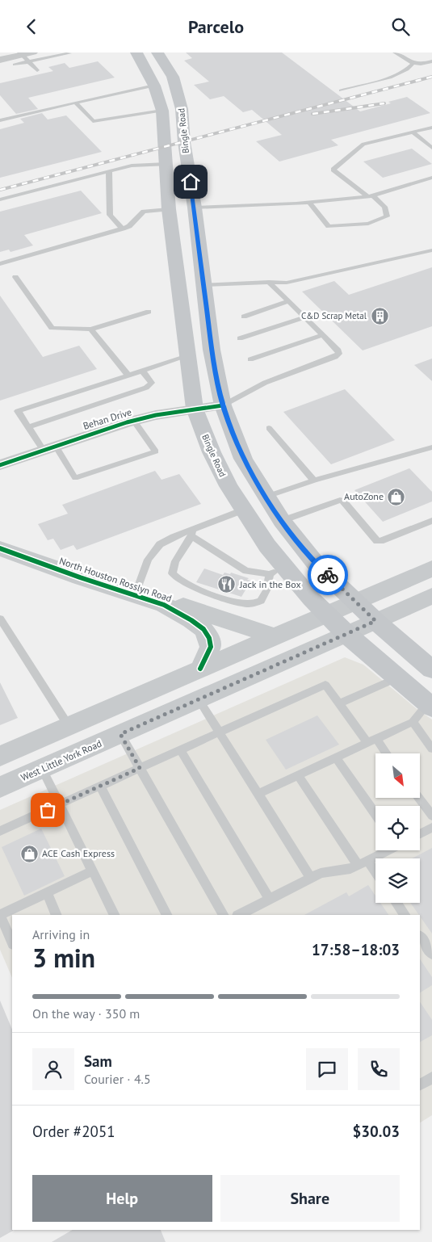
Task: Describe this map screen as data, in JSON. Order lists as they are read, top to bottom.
{
  "streets": {
    "main road": ["Bingle Road", "North Houston Rosslyn Road", "West Little York Road"],
    "street": ["Behan Drive"]
  },
  "crossings": [
    ["Bingle Road", "Behan Drive"],
    ["Bingle Road", "West Little York Road"]
  ],
  "places": {
    "building": ["C&D Scrap Metal"],
    "shop": ["AutoZone", "ACE Cash Express"],
    "restaurant": ["Jack in the Box"]
  },
  "north": "bottom right",
  "page": {
    "header": "Parcelo",
    "heading": ["3 min", "Arriving in", "17:58–18:03"],
    "panel": [
      "Sam",
      "Courier · 4.5",
      "Order #2051",
      "$30.03"
    ],
    "bar": "On the way · 350 m",
    "buttons": ["Help", "Share"]
  }
}
